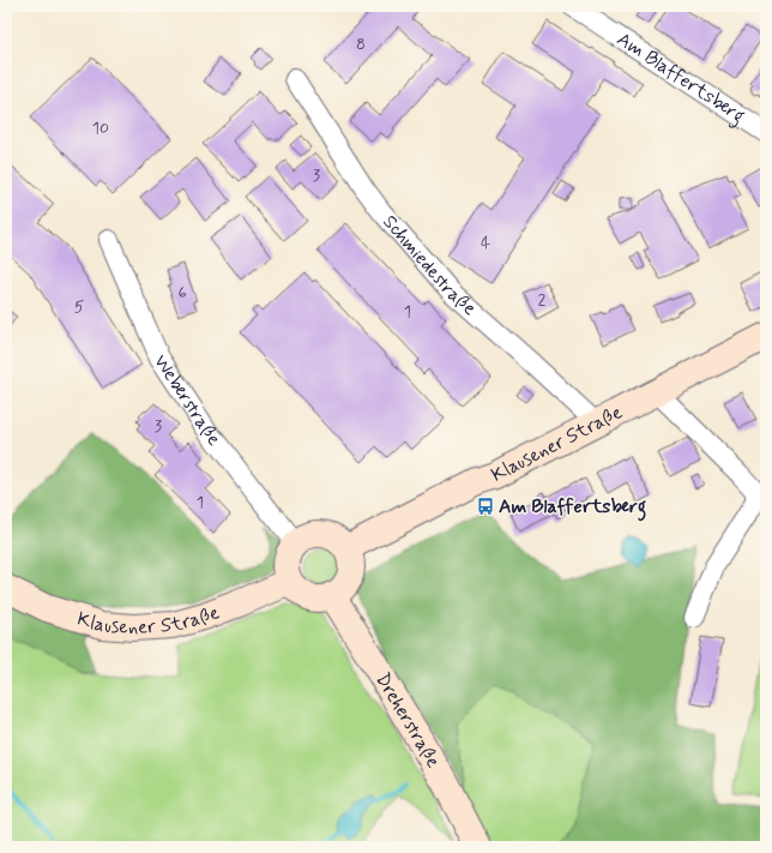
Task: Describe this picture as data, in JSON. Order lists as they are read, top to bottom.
{
  "streets": {
    "main road": ["Klausener Straße", "Dreherstraße"],
    "street": ["Am Blaffertsberg", "Schmiedestraße", "Weberstraße"]
  },
  "crossings": [
    ["Schmiedestraße", "Klausener Straße"],
    ["Weberstraße", "Klausener Straße"],
    ["Weberstraße", "Dreherstraße"],
    ["Klausener Straße", "Dreherstraße"]
  ],
  "places": {
    "bus stop": ["Am Blaffertsberg"]
  },
  "house_numbers": [
    "8",
    "10",
    "3",
    "4",
    "6",
    "2",
    "5",
    "1",
    "3",
    "1"
  ]
}
